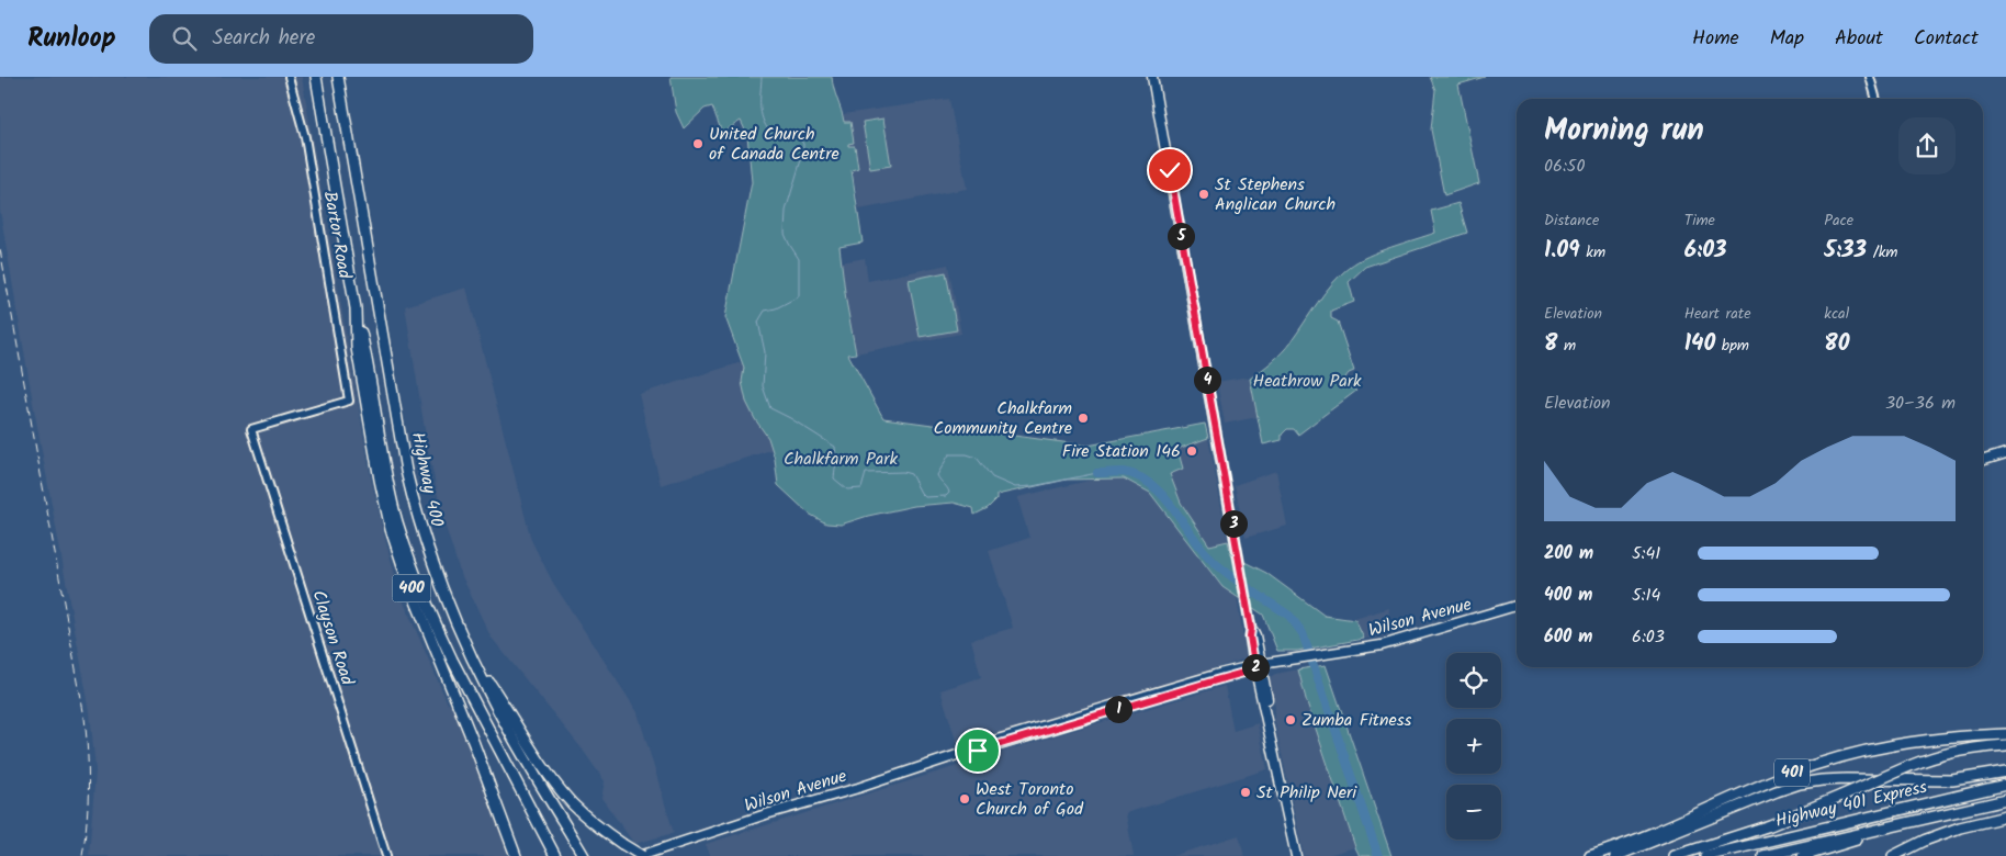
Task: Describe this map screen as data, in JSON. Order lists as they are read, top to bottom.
{
  "streets": {
    "highway": [
      "Highway 400",
      "400",
      "401",
      "Highway 401 Express"
    ],
    "main road": ["Wilson Avenue"],
    "street": ["Bartor Road", "Clayson Road"]
  },
  "crossings": [
    ["Bartor Road", "Clayson Road"]
  ],
  "parks": ["Heathrow Park", "Chalkfarm Park"],
  "places": [
    "United Church of Canada Centre",
    "St Stephens Anglican Church",
    "Chalkfarm Community Centre",
    "Fire Station 146",
    "Zumba Fitness",
    "St Philip Neri",
    "West Toronto Church of God"
  ],
  "page": {
    "header": "Runloop",
    "search": "Search here",
    "nav": [
      "Home",
      "Map",
      "About",
      "Contact"
    ],
    "heading": ["Morning run", "06:50"],
    "stats": [
      ["Distance", "1.09 km"],
      ["Time", "6:03"],
      ["Pace", "5:33 /km"],
      ["Elevation", "8 m"],
      ["Heart rate", "140 bpm"],
      ["kcal", "80"]
    ],
    "pins": [
      "5",
      "4",
      "3",
      "2",
      "1"
    ],
    "chart": ["Elevation", "30–36 m"],
    "list": [
      {
        "name": "200 m",
        "note": "5:41"
      },
      {
        "name": "400 m",
        "note": "5:14"
      },
      {
        "name": "600 m",
        "note": "6:03"
      }
    ],
    "map_buttons": ["+", "−"]
  }
}
